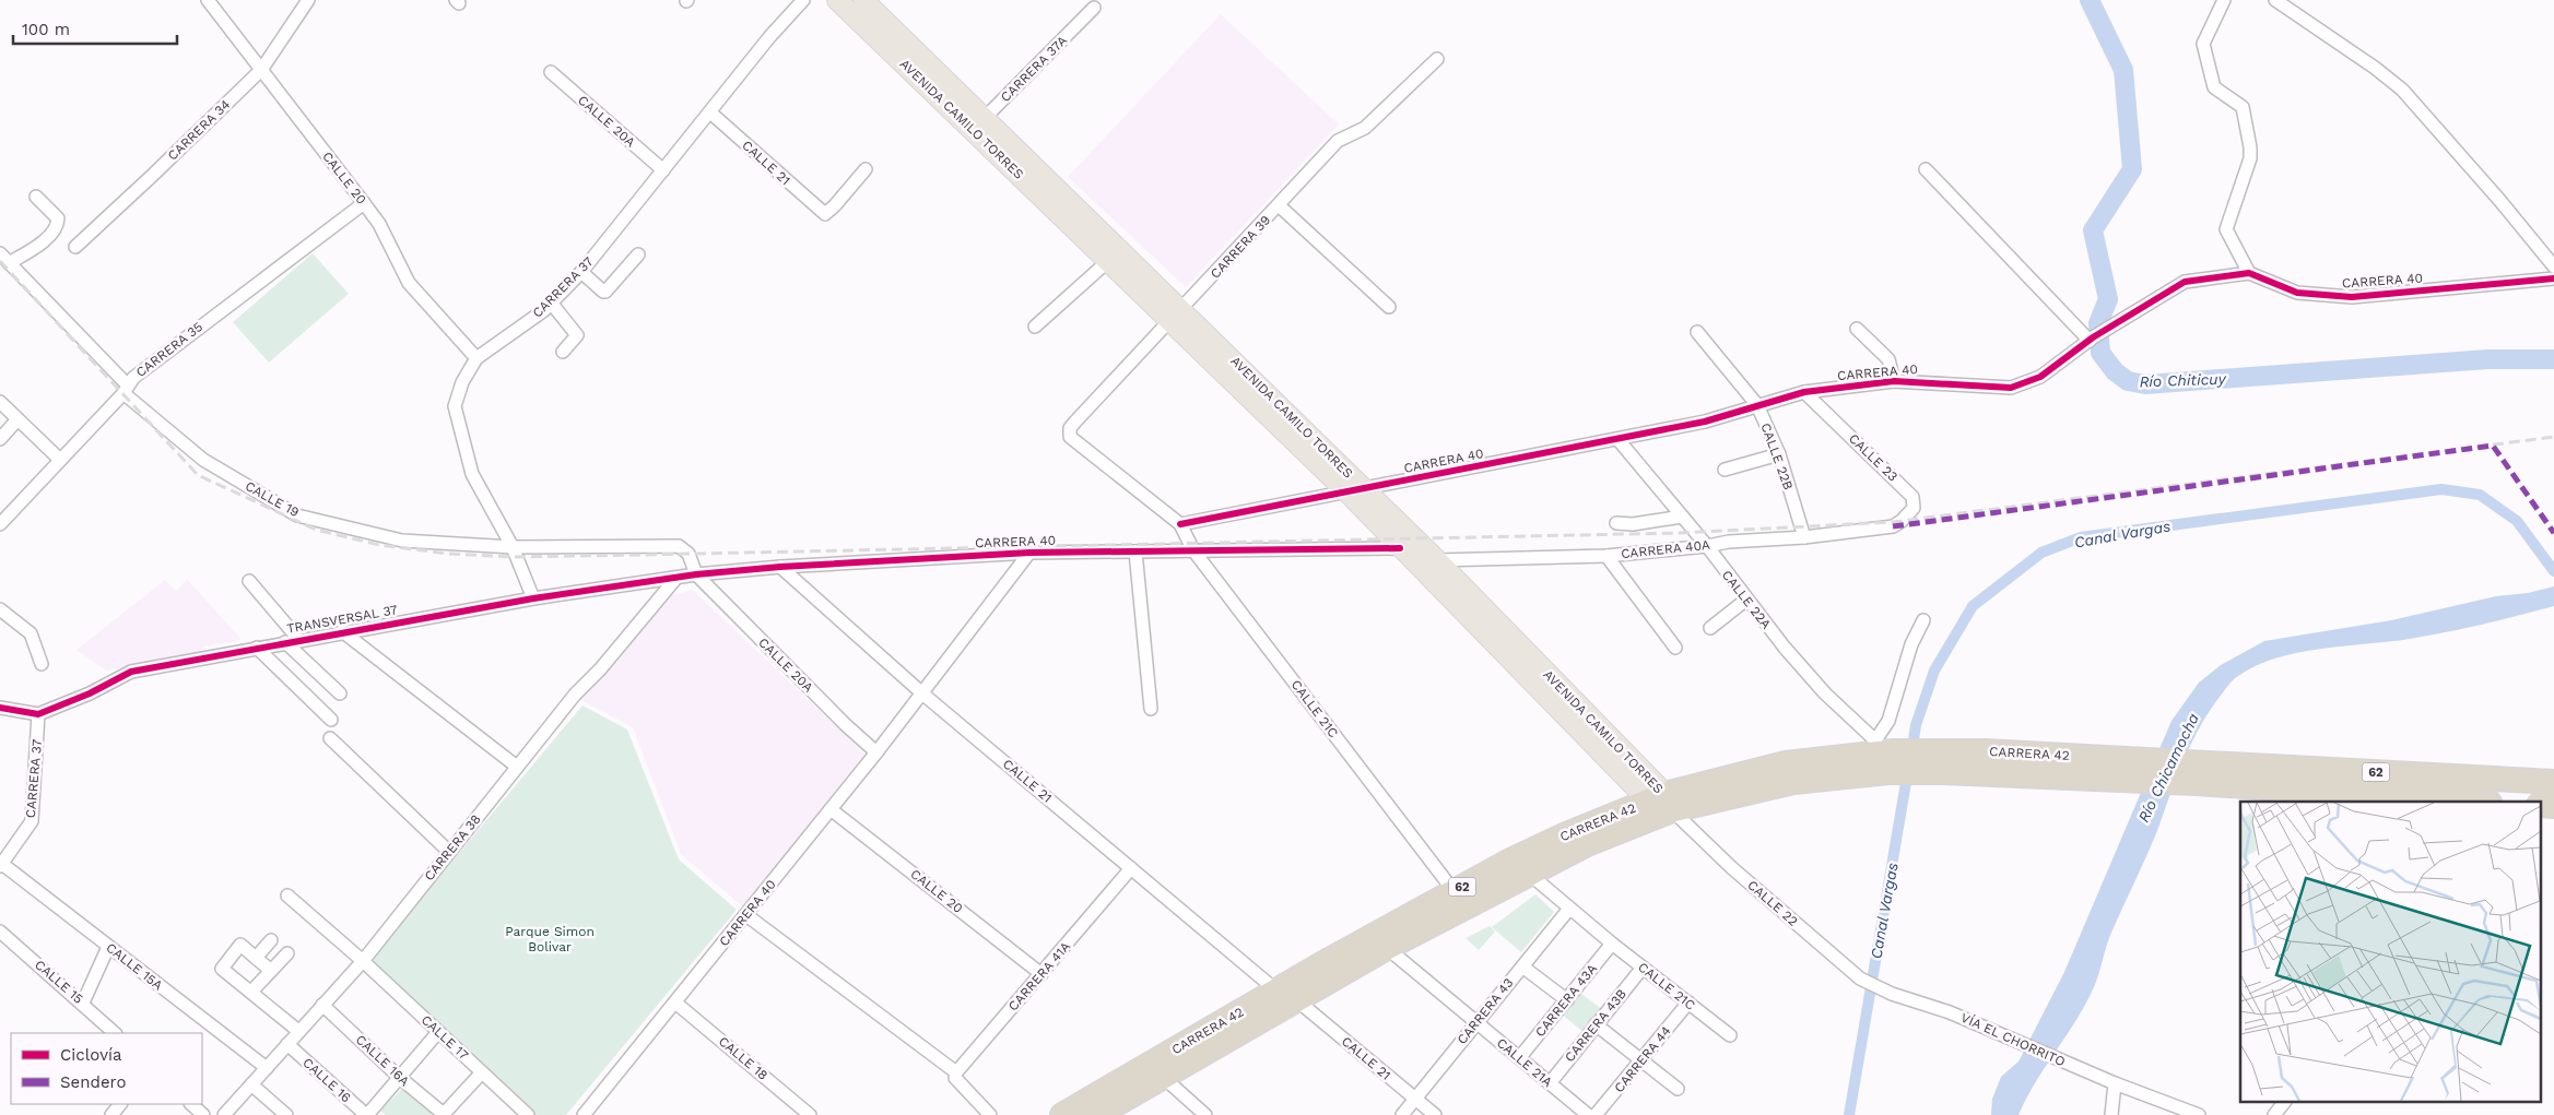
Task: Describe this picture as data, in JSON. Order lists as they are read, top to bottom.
{
  "streets": {
    "highway": ["CARRERA 42", "62"],
    "main road": ["AVENIDA CAMILO TORRES"],
    "street": [
      "CARRERA 37A",
      "CALLE 20A",
      "CARRERA 34",
      "CALLE 21",
      "CALLE 20",
      "CARRERA 39",
      "CARRERA 40",
      "CARRERA 37",
      "CARRERA 35",
      "CALLE 22B",
      "CALLE 23",
      "CALLE 19",
      "CARRERA 40A",
      "CALLE 22A",
      "TRANSVERSAL 37",
      "CALLE 21C",
      "CARRERA 38",
      "CALLE 22",
      "CALLE 15A",
      "CARRERA 41A",
      "CALLE 15",
      "CARRERA 43A",
      "CARRERA 43",
      "CARRERA 43B",
      "CALLE 17",
      "VÍA EL CHORRITO",
      "CALLE 18",
      "CARRERA 44",
      "CALLE 16A",
      "CALLE 21A",
      "CALLE 16"
    ]
  },
  "crossings": [
    ["CARRERA 37A", "AVENIDA CAMILO TORRES"],
    ["AVENIDA CAMILO TORRES", "CARRERA 39"],
    ["AVENIDA CAMILO TORRES", "CARRERA 40"],
    ["AVENIDA CAMILO TORRES", "CARRERA 40A"],
    ["AVENIDA CAMILO TORRES", "CARRERA 42"],
    ["AVENIDA CAMILO TORRES", "CALLE 22"],
    ["CALLE 20A", "CARRERA 40"],
    ["CALLE 20A", "CARRERA 37"],
    ["CALLE 20A", "TRANSVERSAL 37"],
    ["CARRERA 34", "CALLE 20"],
    ["CALLE 21", "CARRERA 40"],
    ["CALLE 21", "CARRERA 37"],
    ["CALLE 21", "CARRERA 42"],
    ["CALLE 21", "CARRERA 41A"],
    ["CALLE 21", "CARRERA 43"],
    ["CALLE 20", "CARRERA 40"],
    ["CALLE 20", "CARRERA 37"],
    ["CALLE 20", "CARRERA 35"],
    ["CALLE 20", "CARRERA 41A"],
    ["CARRERA 39", "CARRERA 40"],
    ["CARRERA 39", "CALLE 21C"],
    ["CARRERA 40", "CALLE 22B"],
    ["CARRERA 40", "CALLE 23"],
    ["CARRERA 40", "CALLE 22A"],
    ["CARRERA 40", "TRANSVERSAL 37"],
    ["CARRERA 40", "CALLE 21C"],
    ["CARRERA 40", "CALLE 18"],
    ["CARRERA 37", "CALLE 19"],
    ["CARRERA 37", "TRANSVERSAL 37"],
    ["CARRERA 37", "CALLE 15A"],
    ["CARRERA 35", "CALLE 19"],
    ["CALLE 22B", "CARRERA 40A"],
    ["CALLE 23", "CARRERA 40A"],
    ["CARRERA 40A", "CALLE 22A"],
    ["CALLE 22A", "CARRERA 42"],
    ["TRANSVERSAL 37", "CARRERA 38"],
    ["CALLE 21C", "CARRERA 42"],
    ["CALLE 21C", "CARRERA 43A"],
    ["CALLE 21C", "CARRERA 43"],
    ["CALLE 21C", "CARRERA 43B"],
    ["CALLE 21C", "CARRERA 44"],
    ["CARRERA 42", "62"],
    ["CARRERA 42", "CALLE 22"],
    ["CARRERA 42", "CALLE 21A"],
    ["CARRERA 38", "CALLE 15A"],
    ["CARRERA 38", "CALLE 17"],
    ["CARRERA 38", "CALLE 16A"],
    ["CARRERA 38", "CALLE 16"],
    ["CALLE 22", "VÍA EL CHORRITO"],
    ["CARRERA 43A", "CALLE 21A"],
    ["CARRERA 43", "CALLE 21A"],
    ["CARRERA 43B", "CALLE 21A"]
  ],
  "water": ["Río Chiticuy", "Canal Vargas", "Río Chicamocha"],
  "parks": ["Parque Simon Bolivar"],
  "legend": ["Ciclovía", "Sendero"],
  "scale_bar": "100 m"
}
